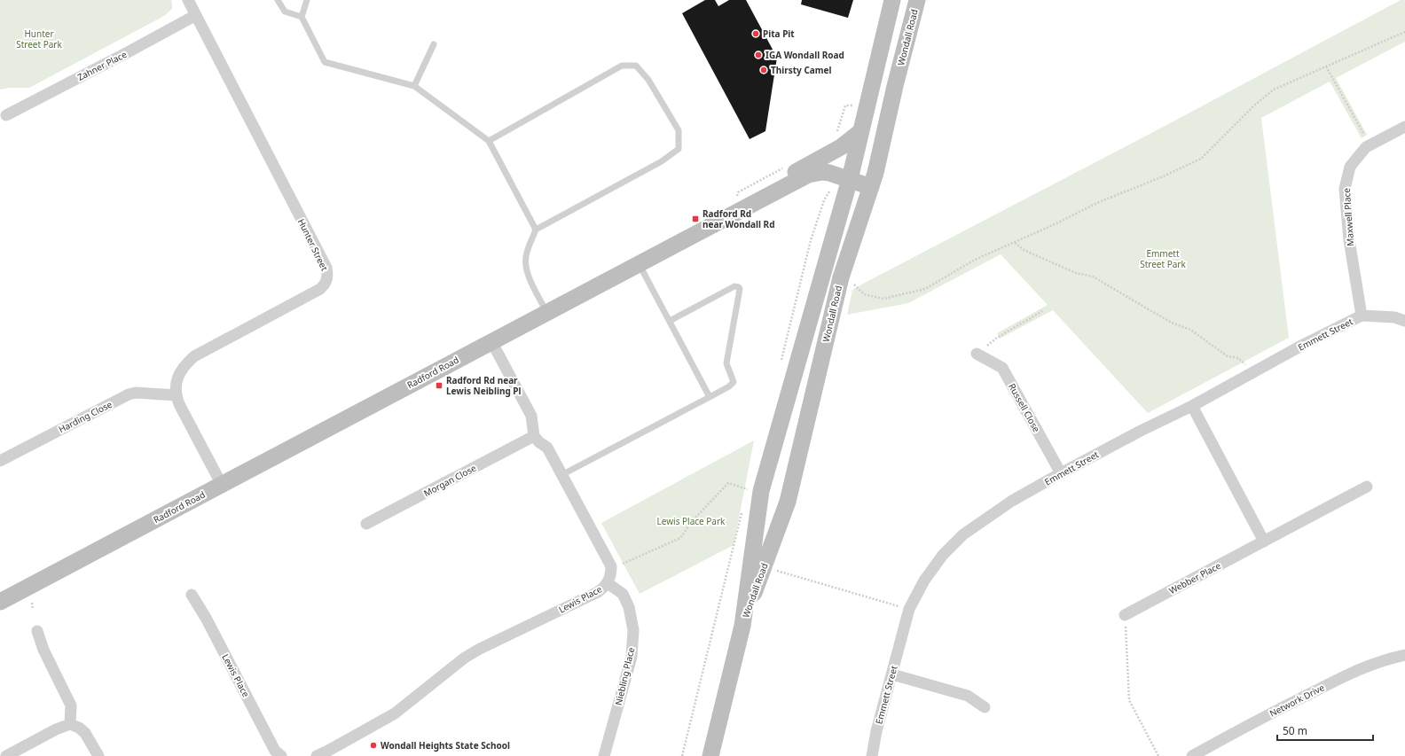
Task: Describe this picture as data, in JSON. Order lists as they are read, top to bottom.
{
  "streets": {
    "main road": ["Wondall Road", "Radford Road"],
    "street": [
      "Zahner Place",
      "Maxwell Place",
      "Hunter Street",
      "Emmett Street",
      "Russell Close",
      "Harding Close",
      "Morgan Close",
      "Webber Place",
      "Lewis Place",
      "Niebling Place",
      "Network Drive"
    ]
  },
  "crossings": [
    ["Wondall Road", "Radford Road"],
    ["Zahner Place", "Hunter Street"],
    ["Maxwell Place", "Emmett Street"],
    ["Hunter Street", "Harding Close"],
    ["Emmett Street", "Russell Close"],
    ["Lewis Place", "Niebling Place"]
  ],
  "parks": ["Hunter Street Park", "Emmett Street Park", "Lewis Place Park"],
  "places": {
    "other": [
      "Pita Pit",
      "IGA Wondall Road",
      "Thirsty Camel",
      "Wondall Heights State School"
    ],
    "transit": ["Radford Rd near Wondall Rd", "Radford Rd near Lewis Neibling Pl"]
  },
  "scale_bar": "50 m"
}
